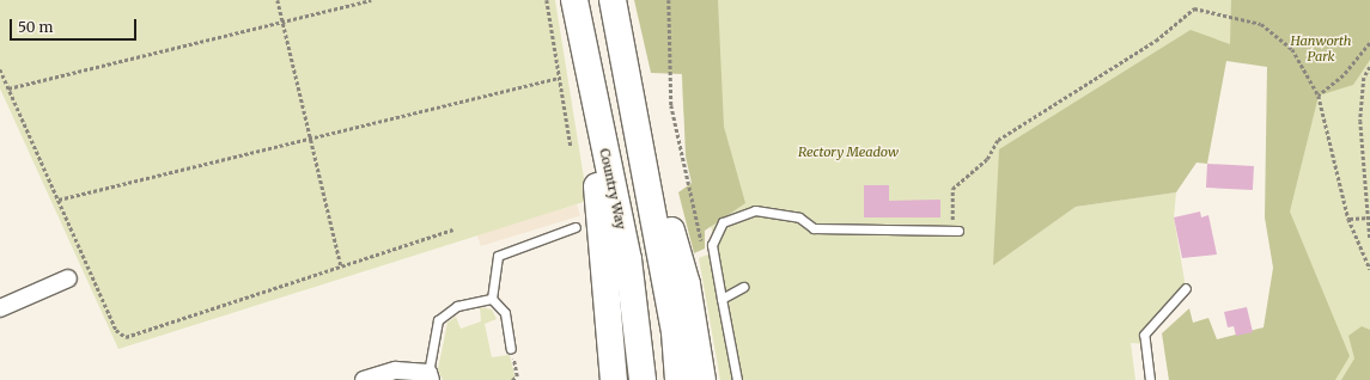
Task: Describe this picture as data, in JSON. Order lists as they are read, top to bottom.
{
  "streets": {
    "highway": ["Country Way"]
  },
  "parks": ["Hanworth Park", "Rectory Meadow"],
  "scale_bar": "50 m"
}
